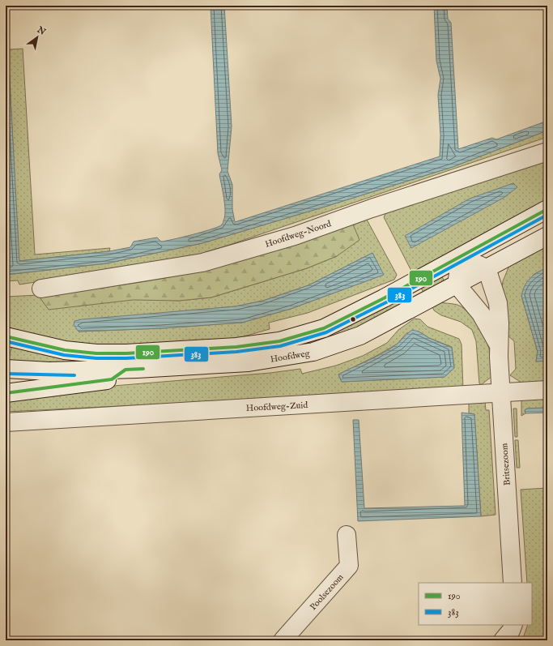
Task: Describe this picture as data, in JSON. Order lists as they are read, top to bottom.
{
  "streets": {
    "street": [
      "Hoofdweg-Noord",
      "Hoofdweg",
      "Hoofdweg-Zuid",
      "Britsezoom",
      "Poolsezoom"
    ]
  },
  "crossings": [
    ["Hoofdweg", "Britsezoom"],
    ["Hoofdweg-Zuid", "Britsezoom"]
  ],
  "lines": ["transit line 190", "transit line 383"],
  "legend": ["190", "383"],
  "north": "top right"
}
